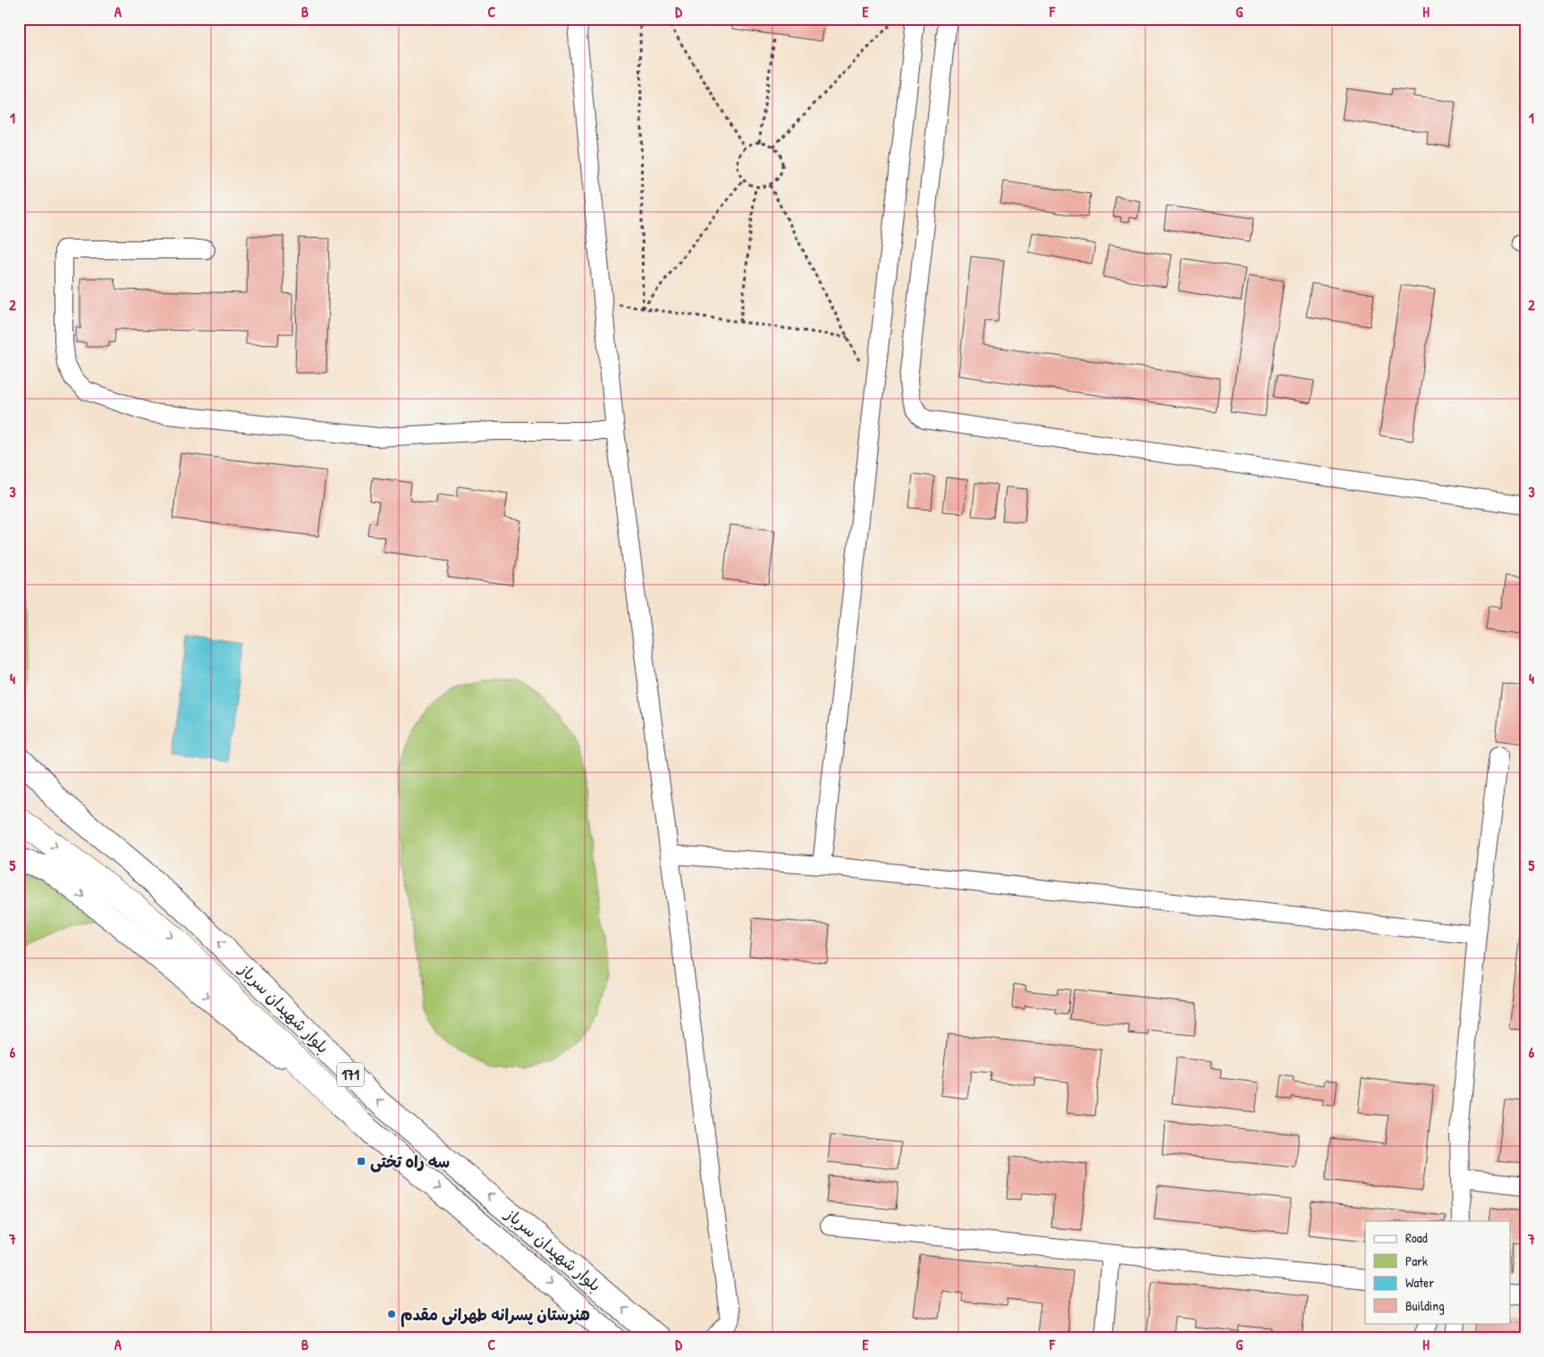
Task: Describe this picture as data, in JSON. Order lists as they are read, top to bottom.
{
  "streets": {
    "main road": ["بلوار شهیدان سرباز", "171"]
  },
  "places": {
    "transit": ["سه راه تختی"],
    "other": ["هنرستان پسرانه طهرانی مقدم"]
  },
  "legend": [
    "Road",
    "Park",
    "Water",
    "Building"
  ],
  "grid": {
    "columns": [
      "A",
      "B",
      "C",
      "D",
      "E",
      "F",
      "G",
      "H"
    ],
    "rows": [
      "1",
      "2",
      "3",
      "4",
      "5",
      "6",
      "7"
    ]
  }
}
